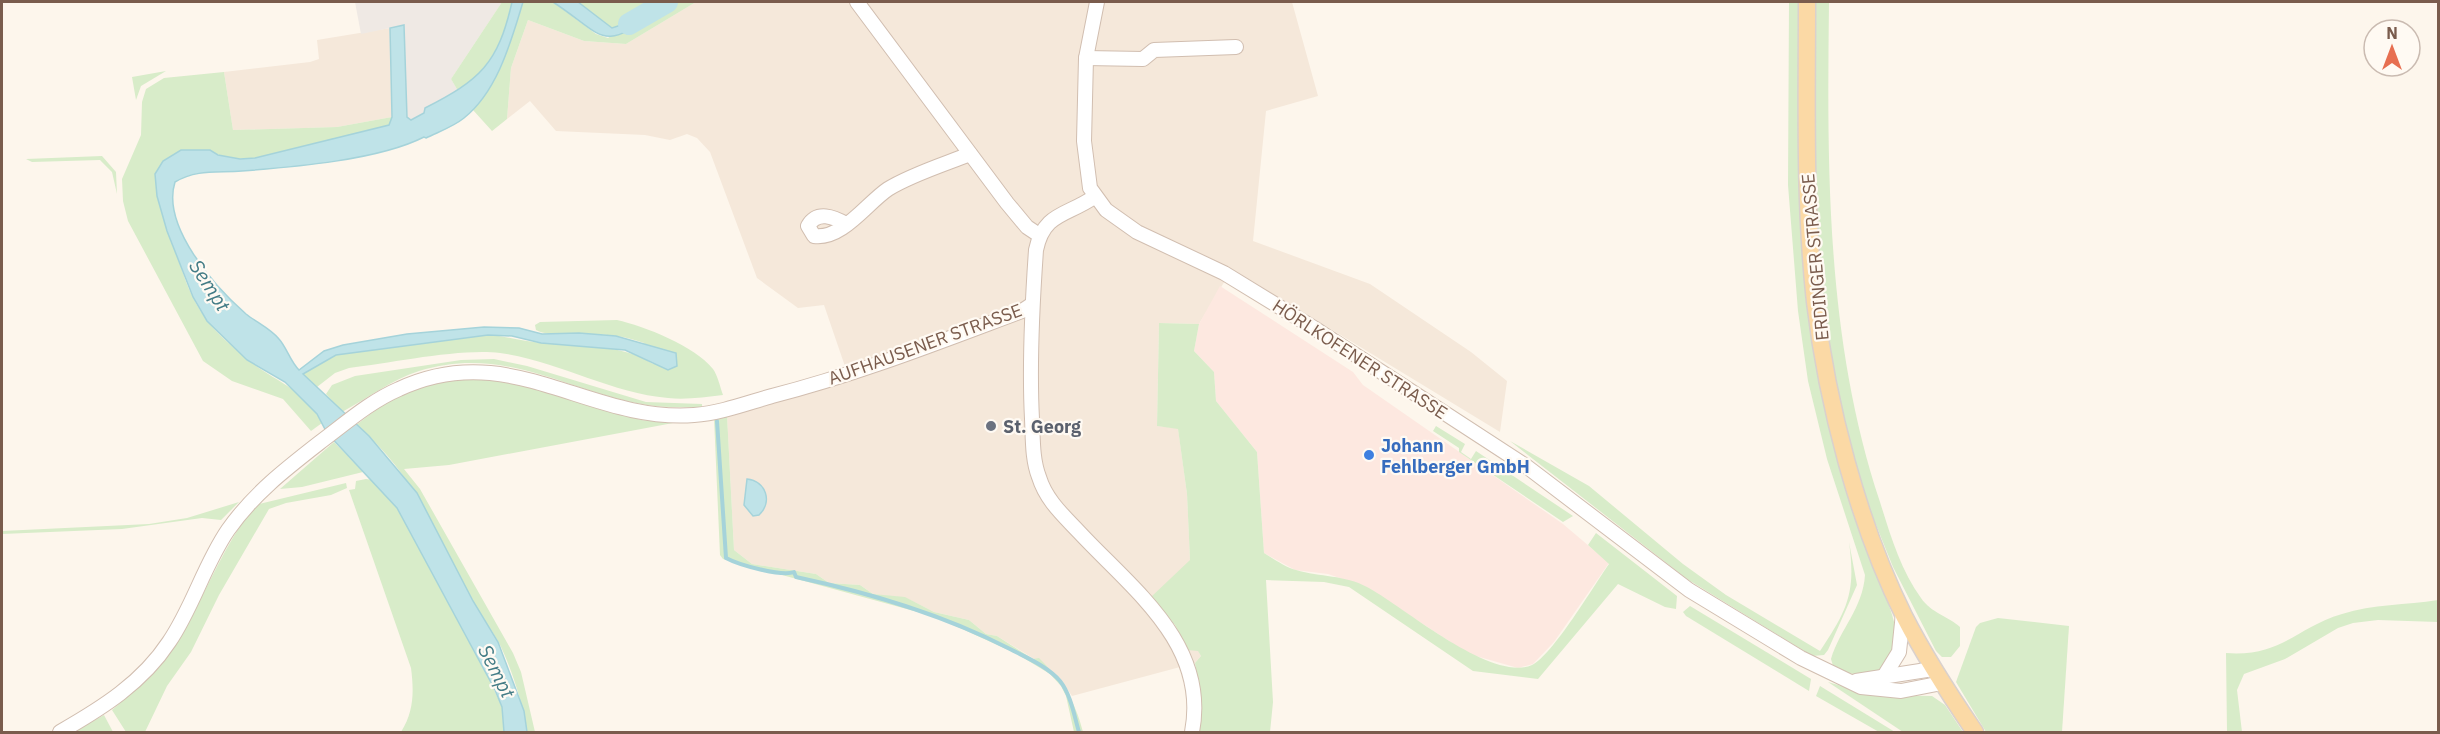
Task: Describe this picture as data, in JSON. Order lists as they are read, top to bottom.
{
  "streets": {
    "main road": ["ERDINGER STRASSE"],
    "street": ["AUFHAUSENER STRASSE", "HÖRLKOFENER STRASSE"]
  },
  "crossings": [
    ["ERDINGER STRASSE", "HÖRLKOFENER STRASSE"]
  ],
  "water": ["Sempt"],
  "places": ["St. Georg", "Johann Fehlberger GmbH"],
  "north": "top"
}
